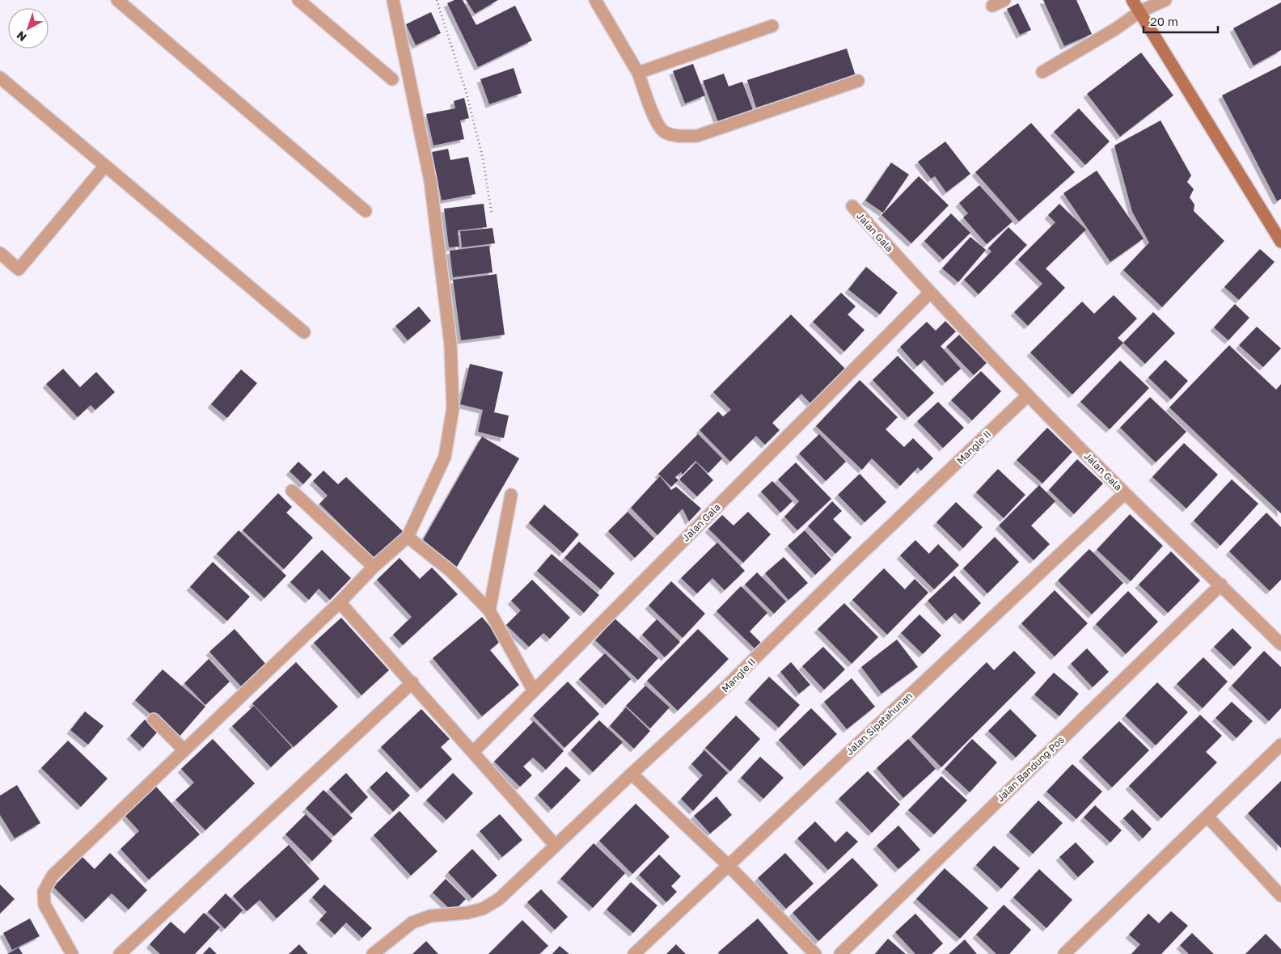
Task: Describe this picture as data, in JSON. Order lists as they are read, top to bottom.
{
  "streets": {
    "street": [
      "Jalan Gala",
      "Mangle II",
      "Jalan Sipatahunan",
      "Jalan Bandung Pos"
    ]
  },
  "crossings": [
    ["Jalan Gala", "Mangle II"],
    ["Jalan Gala", "Jalan Sipatahunan"],
    ["Jalan Gala", "Jalan Bandung Pos"]
  ],
  "scale_bar": "20 m",
  "north": "bottom left"
}
